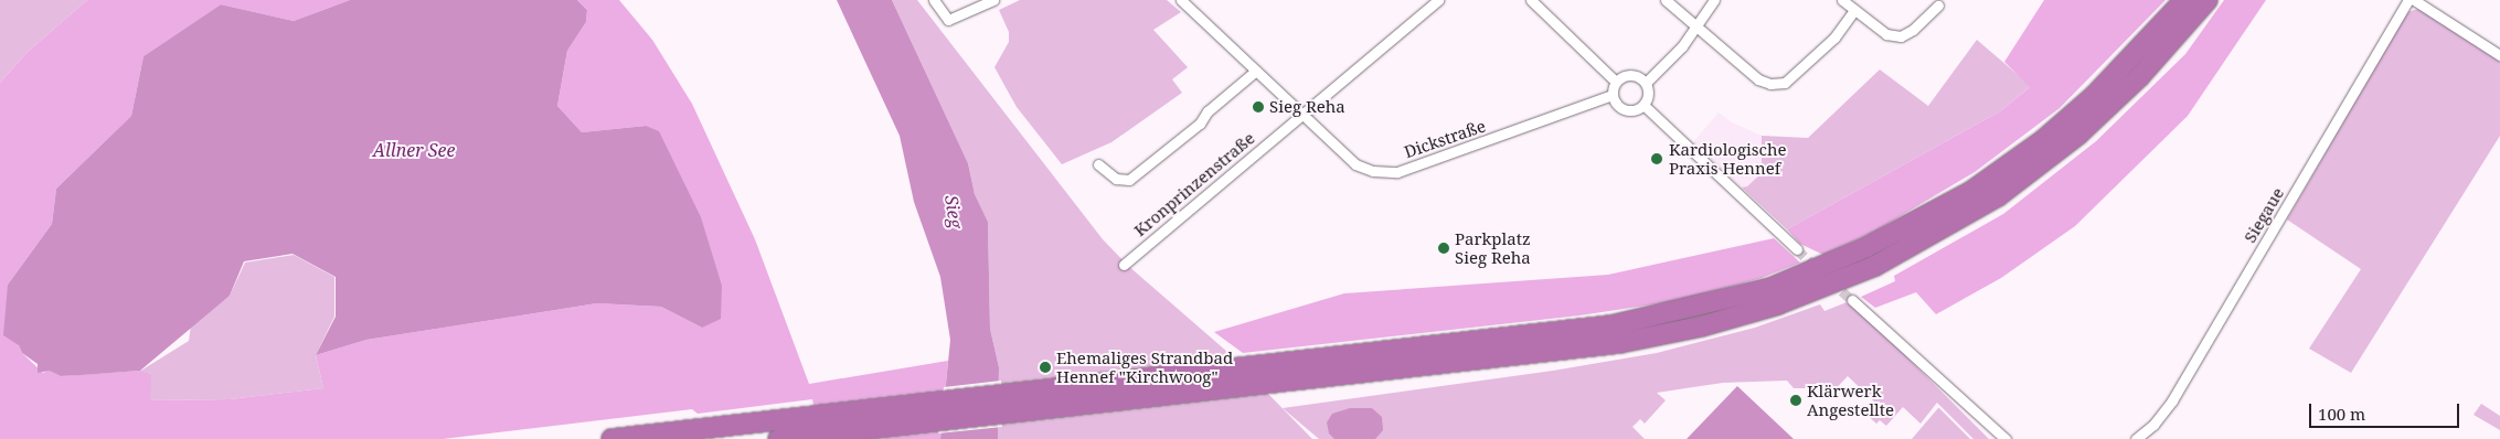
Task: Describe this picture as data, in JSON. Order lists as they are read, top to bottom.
{
  "streets": {
    "street": ["Dickstraße", "Kronprinzenstraße", "Siegaue"]
  },
  "crossings": [
    ["Dickstraße", "Kronprinzenstraße"]
  ],
  "water": ["Allner See", "Sieg"],
  "places": [
    "Sieg Reha",
    "Kardiologische Praxis Hennef",
    "Parkplatz Sieg Reha",
    "Ehemaliges Strandbad Hennef \"Kirchwoog\"",
    "Klärwerk Angestellte"
  ],
  "scale_bar": "100 m"
}
